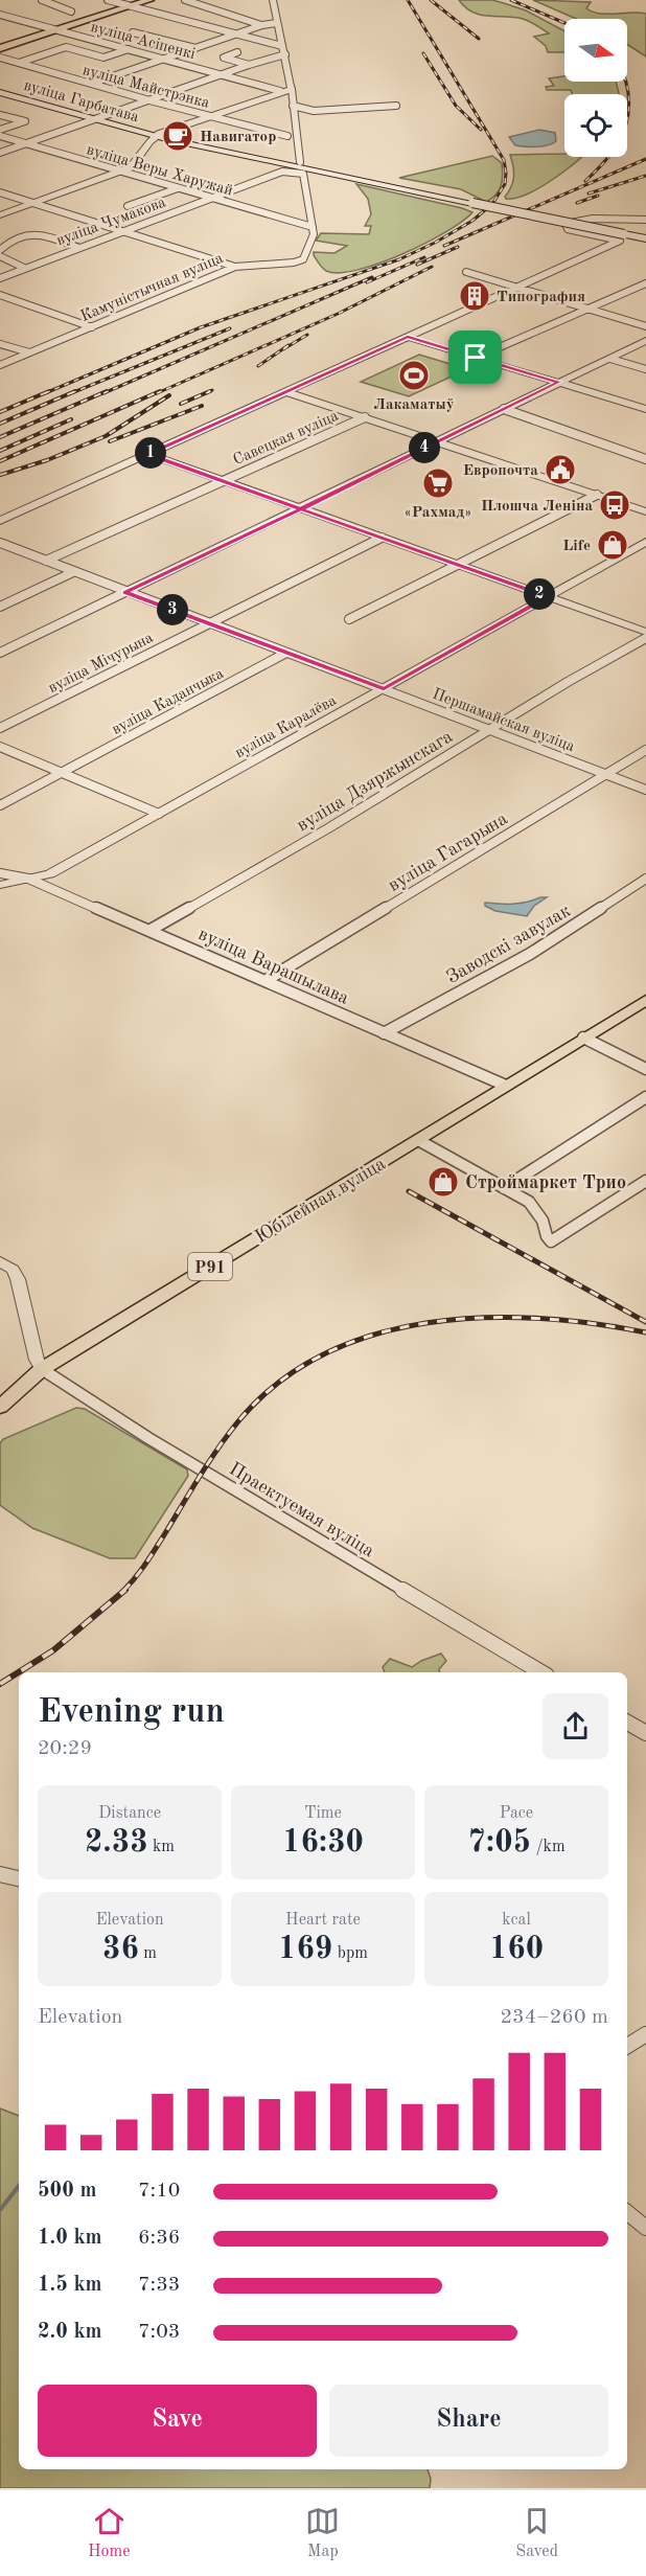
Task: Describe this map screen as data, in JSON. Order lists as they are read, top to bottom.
{
  "streets": {
    "main road": ["вуліца Гарбатава", "Юбілейная вуліца", "Р91"],
    "street": [
      "вуліца Асіпенкі",
      "вуліца Майстрэнка",
      "вуліца Веры Харужай",
      "вуліца Чумакова",
      "Камуністычная вуліца",
      "Савецкая вуліца",
      "вуліца Мічурына",
      "вуліца Каданчыка",
      "Першамайская вуліца",
      "вуліца Каралёва",
      "вуліца Дзяржынскага",
      "вуліца Гагарына",
      "Заводскі завулак",
      "вуліца Варашылава",
      "Праектуемая вуліца"
    ]
  },
  "crossings": [
    ["вуліца Веры Харужай", "вуліца Чумакова"],
    ["вуліца Веры Харужай", "Камуністычная вуліца"],
    ["вуліца Чумакова", "Камуністычная вуліца"],
    ["Савецкая вуліца", "Першамайская вуліца"],
    ["вуліца Мічурына", "Першамайская вуліца"],
    ["вуліца Каданчыка", "Першамайская вуліца"],
    ["Першамайская вуліца", "вуліца Каралёва"],
    ["Першамайская вуліца", "вуліца Дзяржынскага"],
    ["Першамайская вуліца", "вуліца Гагарына"],
    ["вуліца Каралёва", "вуліца Варашылава"],
    ["вуліца Дзяржынскага", "вуліца Варашылава"],
    ["вуліца Гагарына", "вуліца Варашылава"],
    ["Заводскі завулак", "вуліца Варашылава"],
    ["вуліца Варашылава", "Юбілейная вуліца"],
    ["Юбілейная вуліца", "Праектуемая вуліца"]
  ],
  "places": {
    "cafe": ["Навигатор"],
    "building": ["Типография"],
    "sports": ["Лакаматыў"],
    "public building": ["Европочта"],
    "supermarket": ["«Рахмад»"],
    "bus stop": ["Плошча Леніна"],
    "shop": ["Life", "Строймаркет Трио"]
  },
  "north": "right",
  "page": {
    "pins": [
      "4",
      "1",
      "2",
      "3"
    ],
    "heading": ["Evening run", "20:29"],
    "stats": [
      ["Distance", "2.33 km"],
      ["Time", "16:30"],
      ["Pace", "7:05 /km"],
      ["Elevation", "36 m"],
      ["Heart rate", "169 bpm"],
      ["kcal", "160"]
    ],
    "chart": ["Elevation", "234–260 m"],
    "list": [
      {
        "name": "500 m",
        "note": "7:10"
      },
      {
        "name": "1.0 km",
        "note": "6:36"
      },
      {
        "name": "1.5 km",
        "note": "7:33"
      },
      {
        "name": "2.0 km",
        "note": "7:03"
      }
    ],
    "buttons": ["Save", "Share"],
    "tabs": ["Home", "Map", "Saved"]
  }
}
